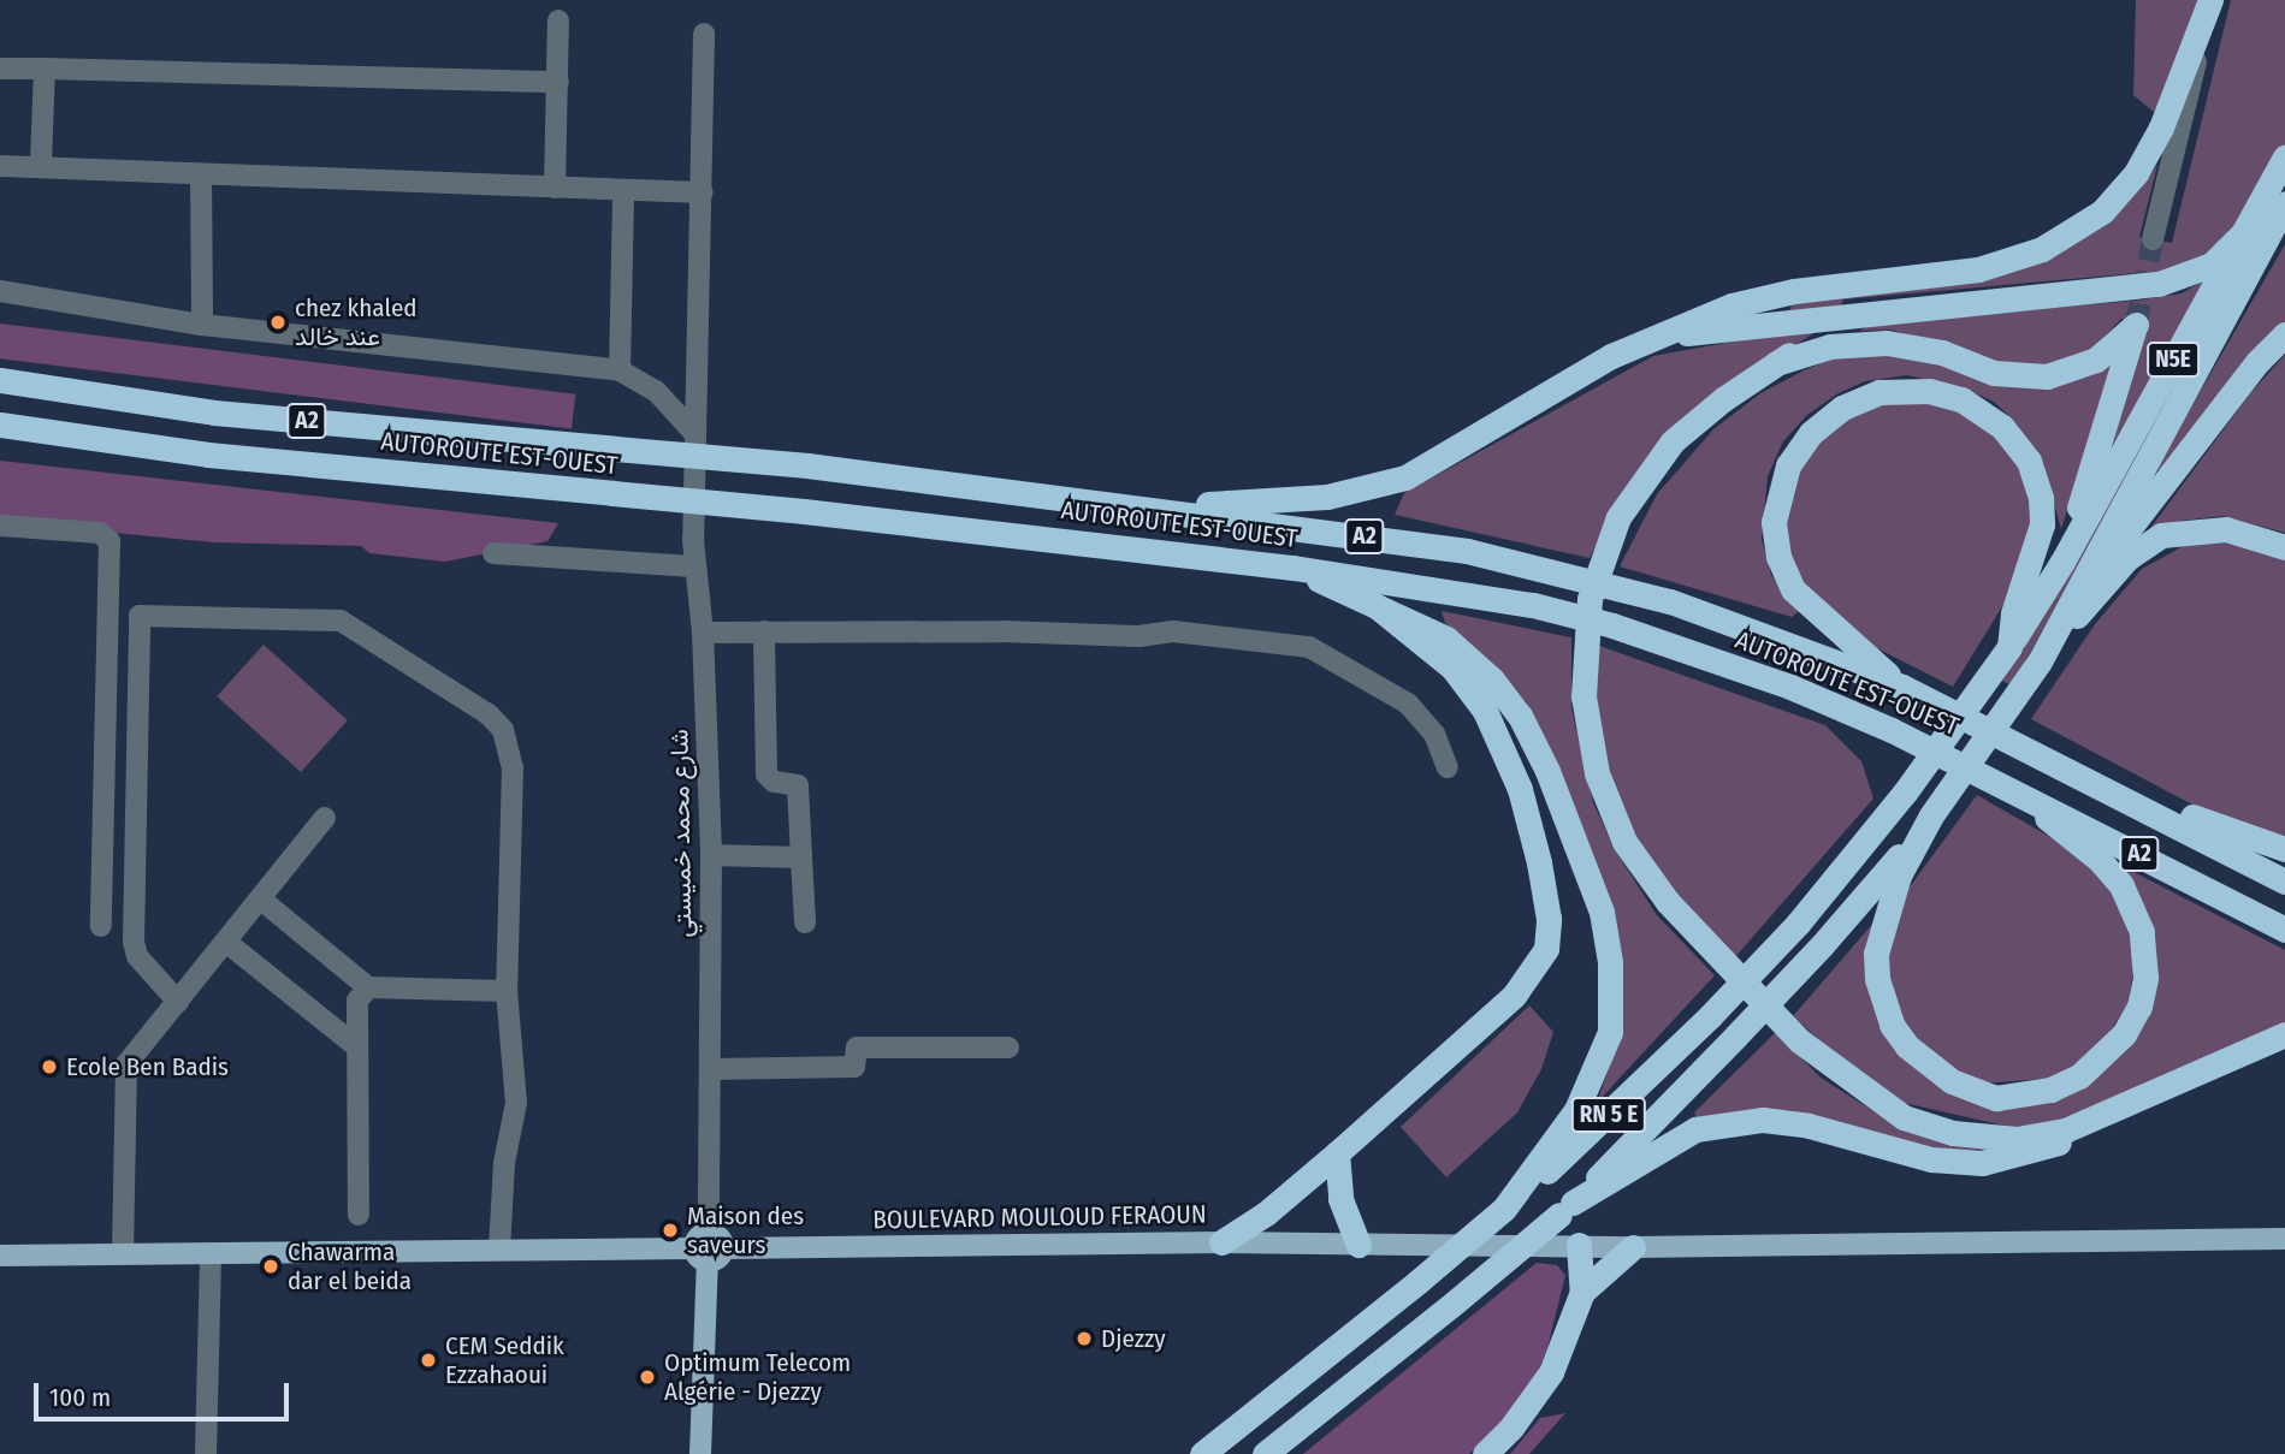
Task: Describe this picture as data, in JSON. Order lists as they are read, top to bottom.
{
  "streets": {
    "highway": [
      "N5E",
      "A2",
      "AUTOROUTE EST-OUEST",
      "RN 5 E"
    ],
    "main road": ["BOULEVARD MOULOUD FERAOUN"],
    "street": ["شارع محمد خميستي"]
  },
  "crossings": [
    ["N5E", "RN 5 E"],
    ["شارع محمد خميستي", "BOULEVARD MOULOUD FERAOUN"]
  ],
  "places": [
    "chez khaled عند خالد",
    "Ecole Ben Badis",
    "Maison des saveurs",
    "Chawarma dar el beida",
    "Djezzy",
    "CEM Seddik Ezzahaoui",
    "Optimum Telecom Algérie - Djezzy"
  ],
  "scale_bar": "100 m"
}
